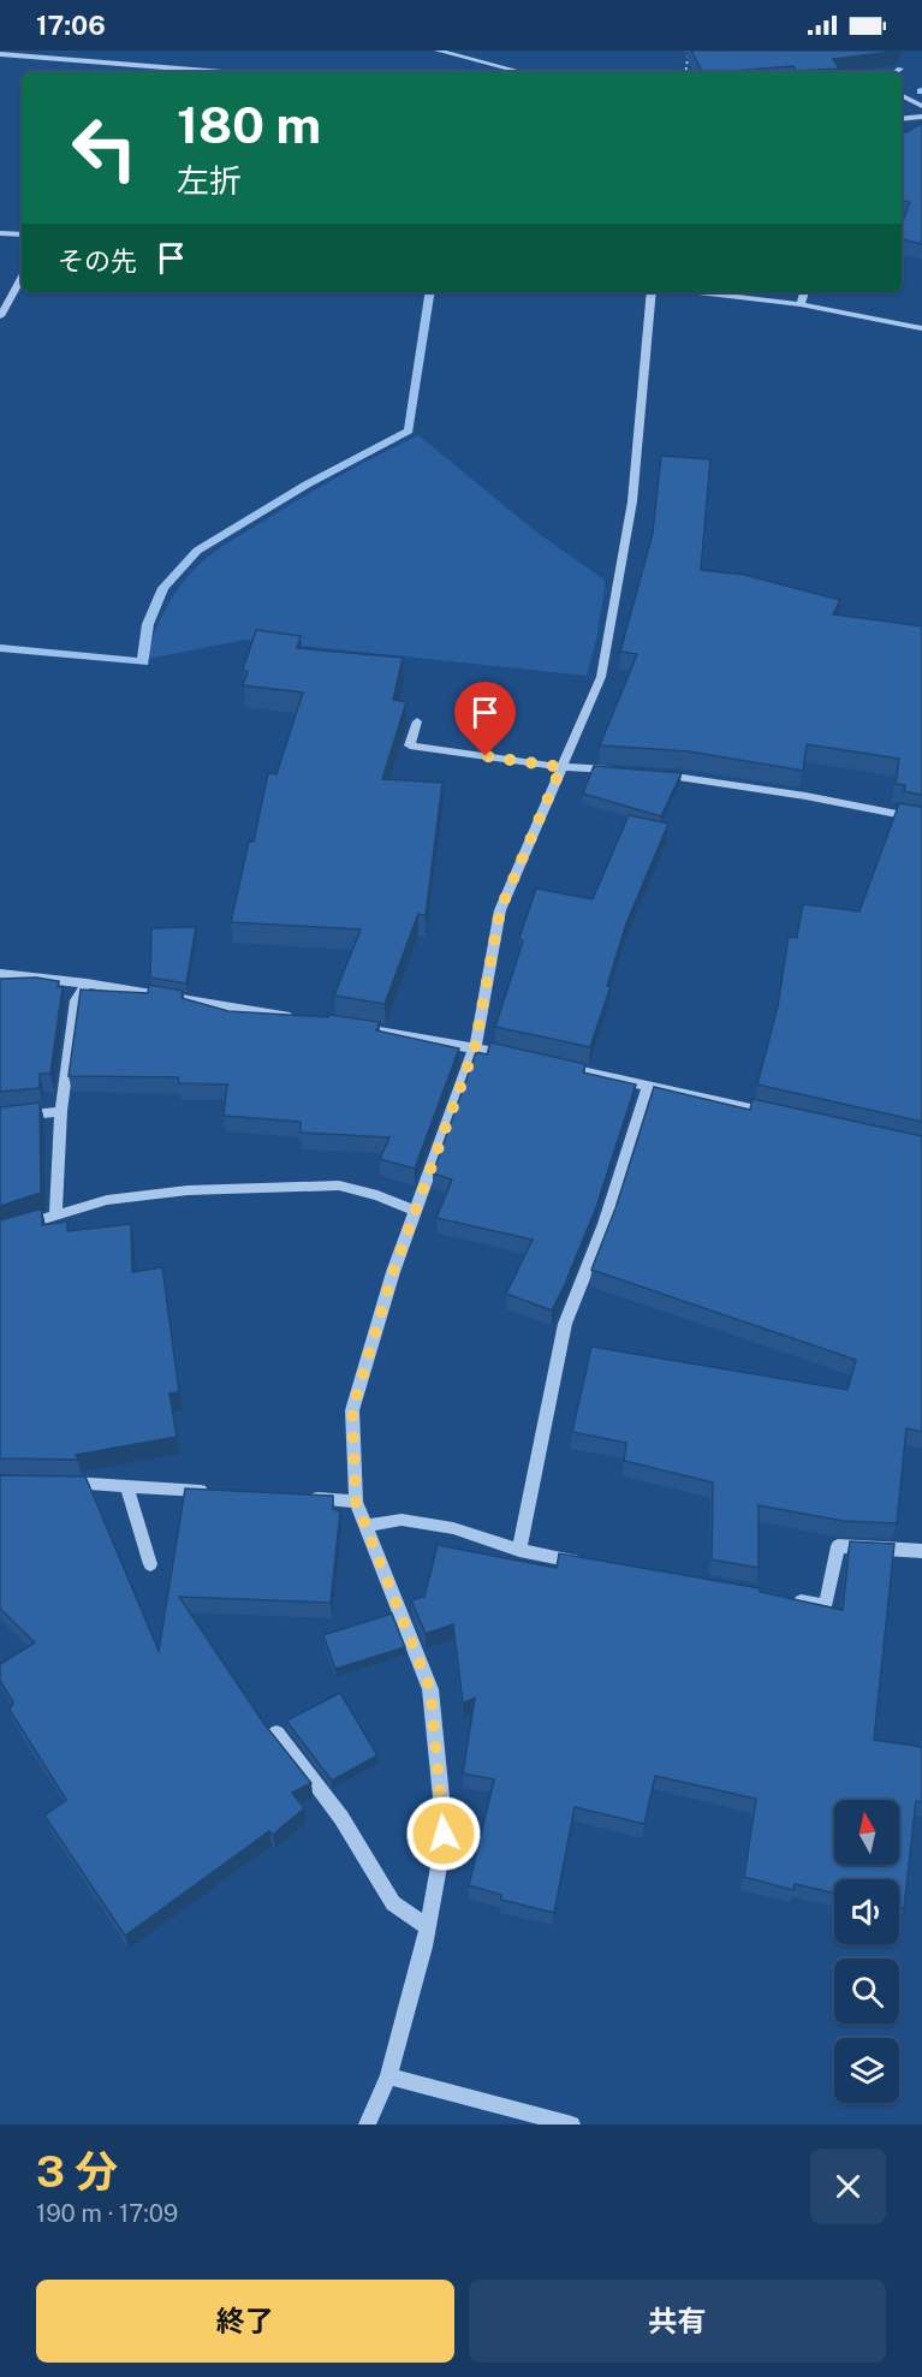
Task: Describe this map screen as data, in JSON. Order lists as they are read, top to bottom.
{
  "north": "top",
  "page": {
    "status": "17:06",
    "turn": ["180 m", "左折"],
    "then": "その先",
    "heading": ["3 分", "190 m · 17:09"],
    "buttons": ["終了", "共有"]
  }
}
